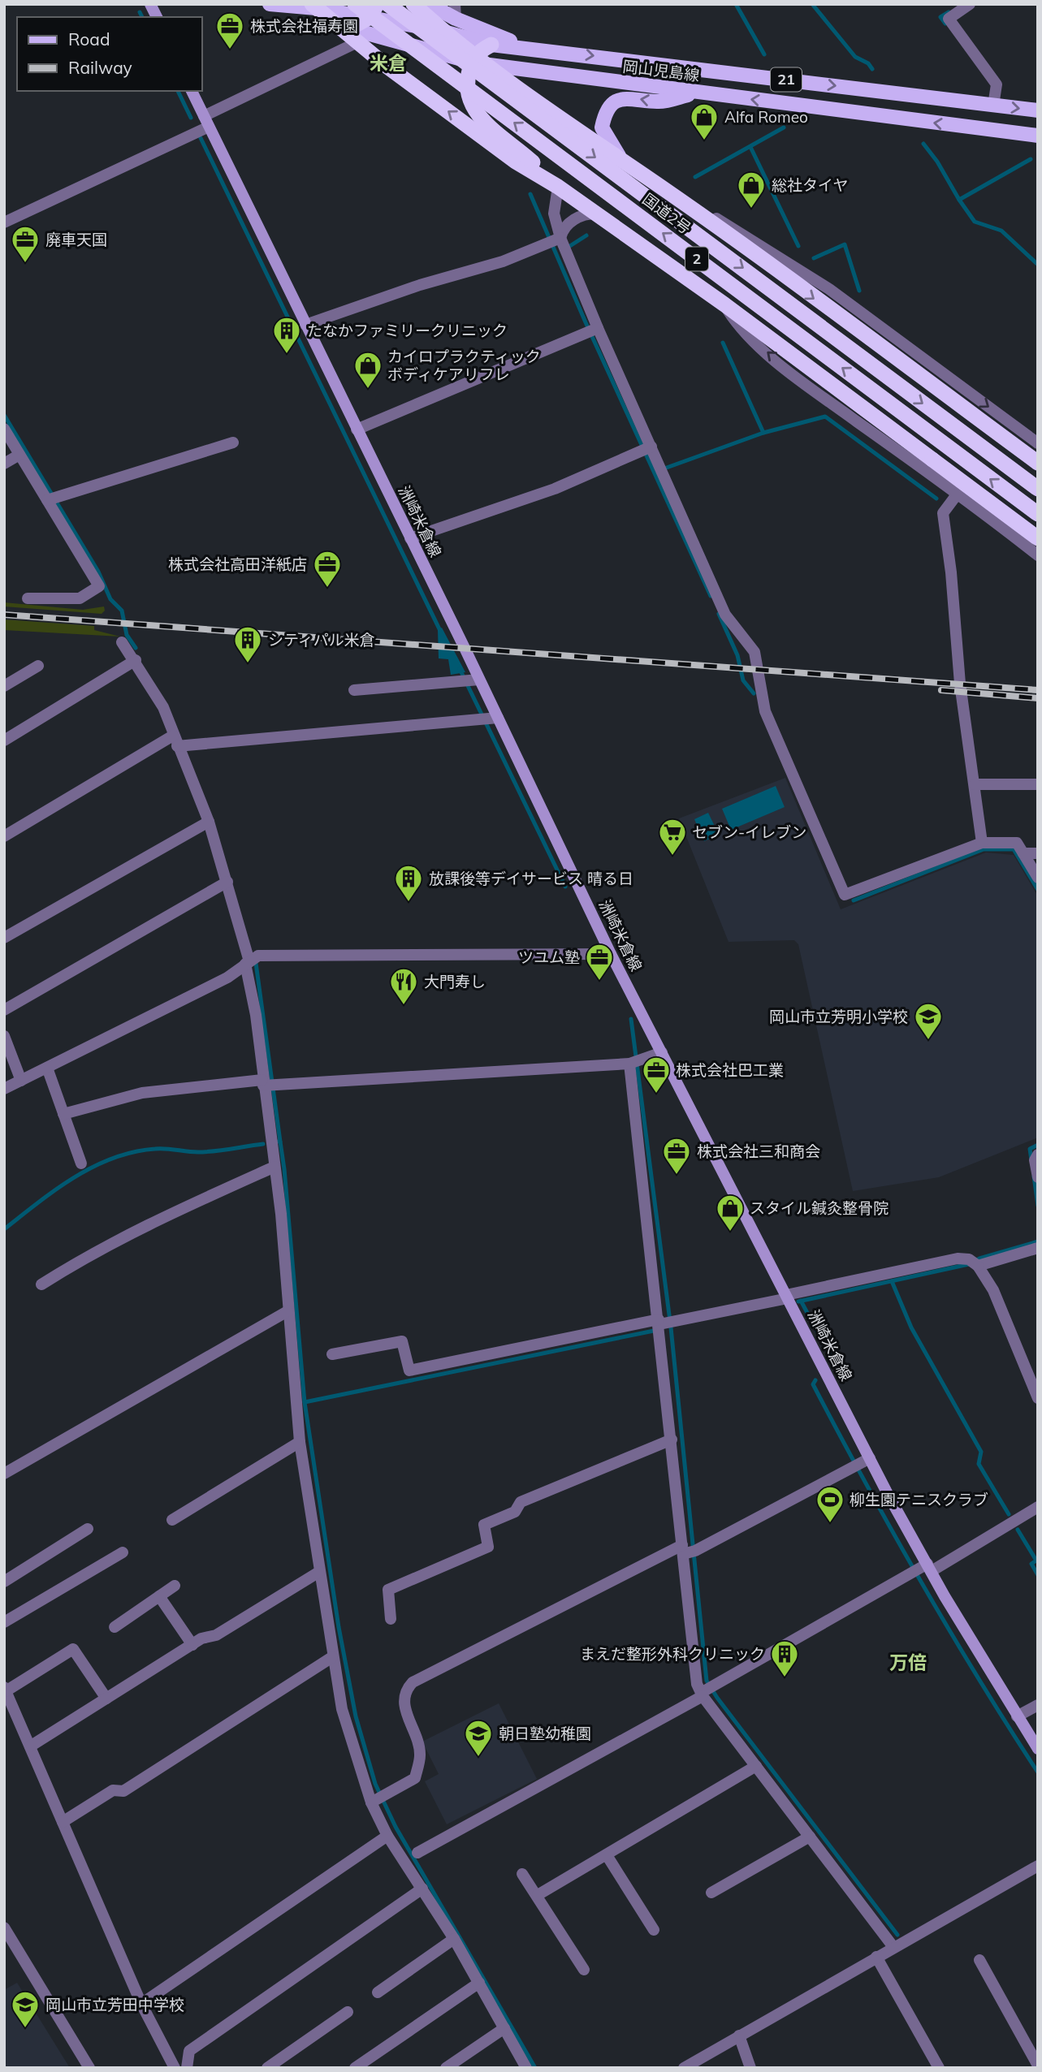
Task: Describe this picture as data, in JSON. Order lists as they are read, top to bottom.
{
  "streets": {
    "highway": ["国道2号", "2"],
    "main road": ["岡山児島線", "21", "洲崎米倉線"]
  },
  "districts": ["米倉", "万倍"],
  "places": {
    "office": [
      "株式会社福寿園",
      "廃車天国",
      "株式会社高田洋紙店",
      "ツユム塾",
      "株式会社巴工業",
      "株式会社三和商会"
    ],
    "shop": [
      "Alfa Romeo",
      "総社タイヤ",
      "カイロプラクティック ボディケアリフレ",
      "スタイル鍼灸整骨院"
    ],
    "building": [
      "たなかファミリークリニック",
      "シティパル米倉",
      "放課後等デイサービス 晴る日",
      "まえだ整形外科クリニック"
    ],
    "supermarket": ["セブン-イレブン"],
    "restaurant": ["大門寿し"],
    "school or university": ["岡山市立芳明小学校", "朝日塾幼稚園", "岡山市立芳田中学校"],
    "sports": ["柳生園テニスクラブ"]
  },
  "legend": ["Road", "Railway"]
}
